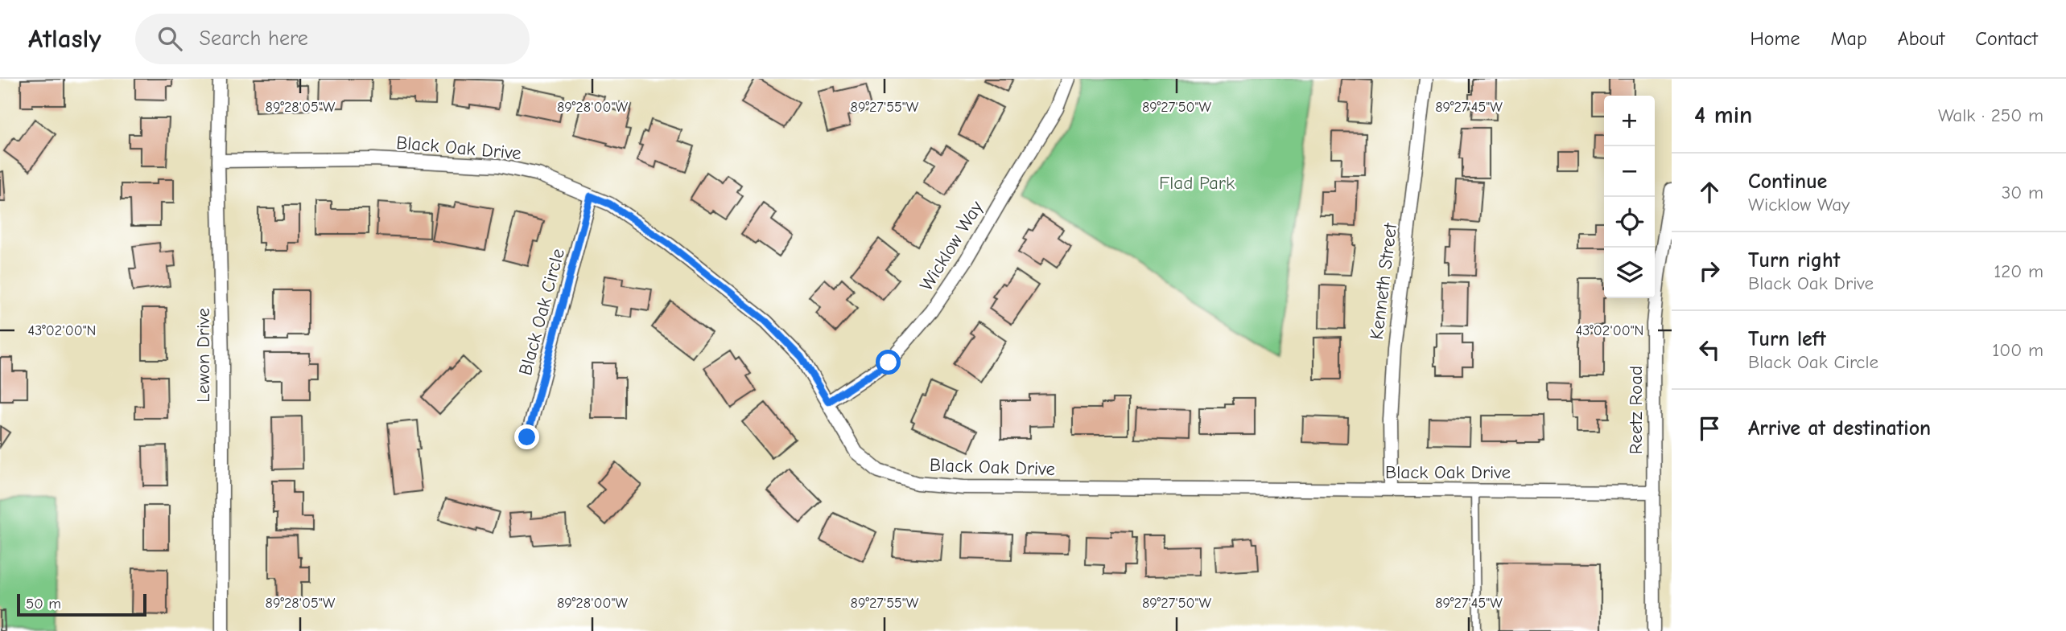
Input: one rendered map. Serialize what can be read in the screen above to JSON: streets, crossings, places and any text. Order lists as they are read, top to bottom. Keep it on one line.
{"streets":{"street":["Black Oak Drive","Wicklow Way","Kenneth Street","Black Oak Circle","Lewon Drive","Reetz Road"]},"crossings":[["Black Oak Drive","Wicklow Way"],["Black Oak Drive","Kenneth Street"],["Black Oak Drive","Black Oak Circle"],["Black Oak Drive","Lewon Drive"],["Black Oak Drive","Reetz Road"]],"parks":["Flad Park"],"scale_bar":"50 m","page":{"header":"Atlasly","search":"Search here","nav":["Home","Map","About","Contact"],"heading":["4 min","Walk · 250 m"],"map_buttons":["+","−"],"list":[["Continue","Wicklow Way","30 m"],["Turn right","Black Oak Drive","120 m"],["Turn left","Black Oak Circle","100 m"],"Arrive at destination"],"scale":"50 m"},"coordinates":["89°28'05\"W","89°28'00\"W","89°27'55\"W","89°27'50\"W","89°27'45\"W","43°02'00\"N"]}
